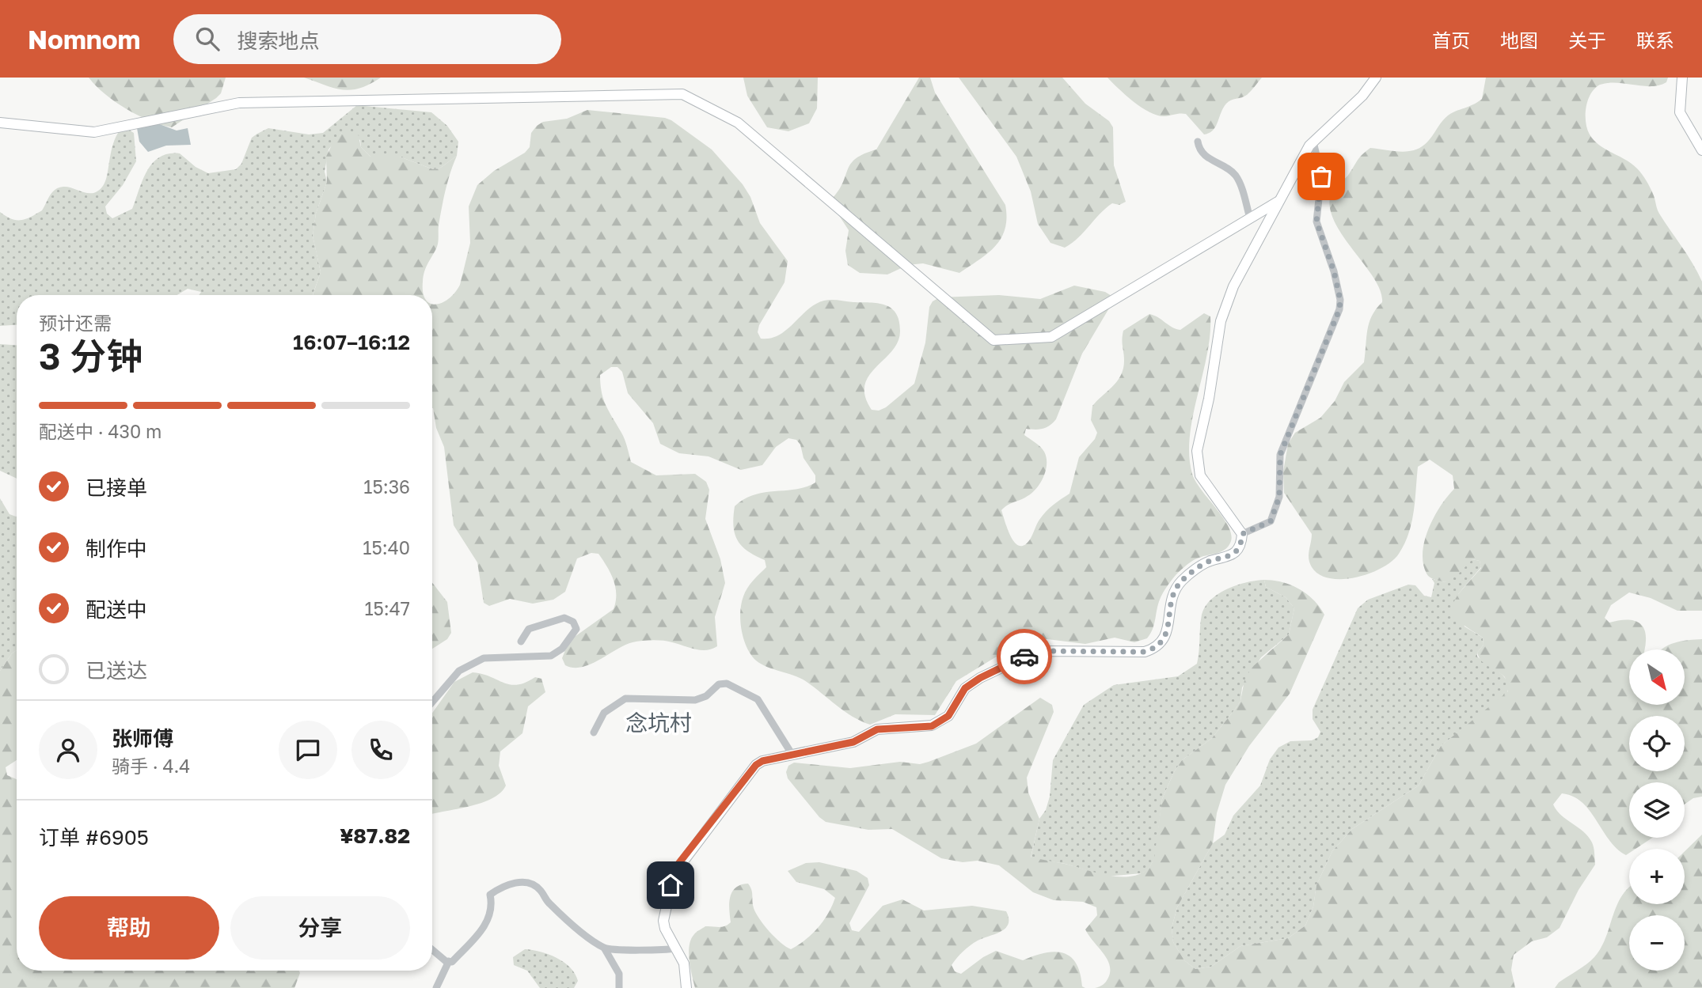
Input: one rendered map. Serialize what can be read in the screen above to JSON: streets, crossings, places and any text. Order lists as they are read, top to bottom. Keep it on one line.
{"districts":["念坑村"],"north":"bottom right","page":{"header":"Nomnom","search":"搜索地点","nav":["首页","地图","关于","联系"],"heading":["3 分钟","预计还需","16:07–16:12"],"panel":["张师傅","骑手 · 4.4","订单 #6905","¥87.82"],"bar":"配送中 · 430 m","list":[["已接单","15:36"],["制作中","15:40"],["配送中","15:47"],"已送达"],"map_buttons":["+","−"],"buttons":["帮助","分享"]}}
